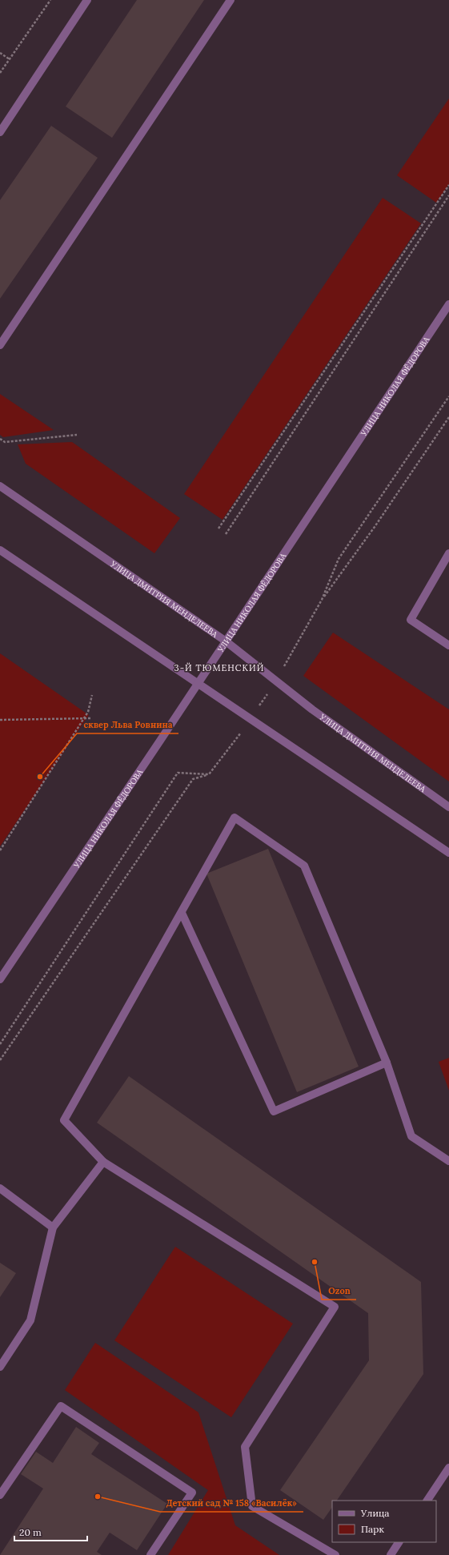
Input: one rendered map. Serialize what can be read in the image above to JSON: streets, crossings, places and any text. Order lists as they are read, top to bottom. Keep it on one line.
{"streets":{"street":["УЛИЦА НИКОЛАЯ ФЁДОРОВА","УЛИЦА ДМИТРИЯ МЕНДЕЛЕЕВА"]},"crossings":[["УЛИЦА НИКОЛАЯ ФЁДОРОВА","УЛИЦА ДМИТРИЯ МЕНДЕЛЕЕВА"]],"districts":["3-Й ТЮМЕНСКИЙ"],"places":["сквер Льва Ровнина","Ozon","Детский сад № 158 «Василёк»"],"legend":["Улица","Парк"],"scale_bar":"20 m"}
